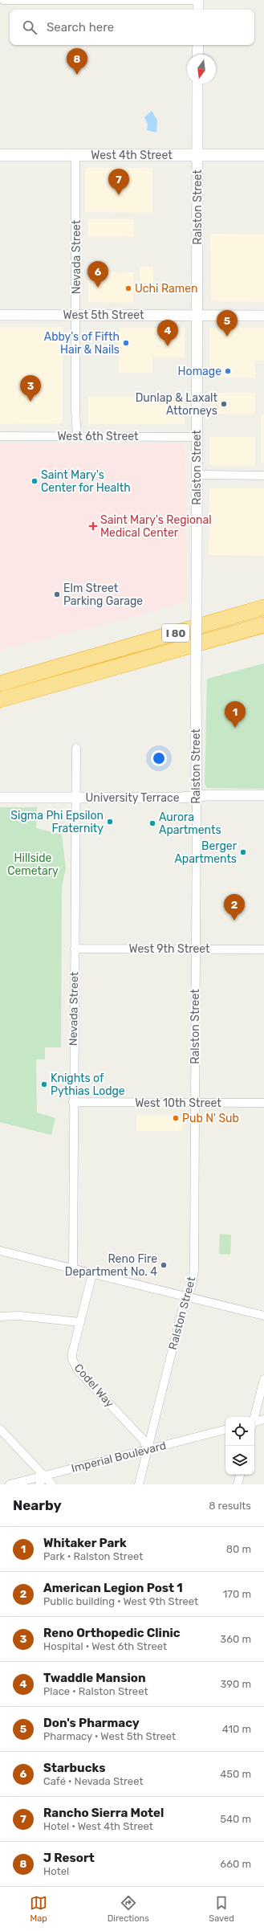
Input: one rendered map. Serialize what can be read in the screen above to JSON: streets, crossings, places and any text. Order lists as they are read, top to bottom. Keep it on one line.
{"streets":{"highway":["I 80"],"main road":["West 4th Street"],"street":["Ralston Street","Nevada Street","West 5th Street","West 6th Street","University Terrace","West 9th Street","West 10th Street","Codel Way","Imperial Boulevard"]},"crossings":[["West 4th Street","Ralston Street"],["West 4th Street","Nevada Street"],["Ralston Street","West 5th Street"],["Ralston Street","West 6th Street"],["Ralston Street","University Terrace"],["Ralston Street","West 9th Street"],["Ralston Street","West 10th Street"],["Ralston Street","Codel Way"],["Ralston Street","Imperial Boulevard"],["Nevada Street","West 5th Street"],["Nevada Street","West 6th Street"],["Nevada Street","University Terrace"],["Nevada Street","West 9th Street"],["Nevada Street","West 10th Street"],["Codel Way","Imperial Boulevard"]],"parks":["Hillside Cemetary"],"places":{"other":["Uchi Ramen","Abby's of Fifth Hair & Nails","Homage","Dunlap & Laxalt Attorneys","Saint Mary's Center for Health","Elm Street Parking Garage","Sigma Phi Epsilon Fraternity","Aurora Apartments","Berger Apartments","Knights of Pythias Lodge","Pub N' Sub","Reno Fire Department No. 4"],"health":["Saint Mary's Regional Medical Center"]},"north":"bottom","page":{"search":"Search here","pins":["8","7","6","5","4","3","1","2"],"heading":["Nearby","8 results"],"list":[{"mark":"1","name":"Whitaker Park","note":"Park · Ralston Street","value":"80 m"},{"mark":"2","name":"American Legion Post 1","note":"Public building · West 9th Street","value":"170 m"},{"mark":"3","name":"Reno Orthopedic Clinic","note":"Hospital · West 6th Street","value":"360 m"},{"mark":"4","name":"Twaddle Mansion","note":"Place · Ralston Street","value":"390 m"},{"mark":"5","name":"Don's Pharmacy","note":"Pharmacy · West 5th Street","value":"410 m"},{"mark":"6","name":"Starbucks","note":"Café · Nevada Street","value":"450 m"},{"mark":"7","name":"Rancho Sierra Motel","note":"Hotel · West 4th Street","value":"540 m"},{"mark":"8","name":"J Resort","note":"Hotel","value":"660 m"}],"nav":["Map","Directions","Saved"]}}
